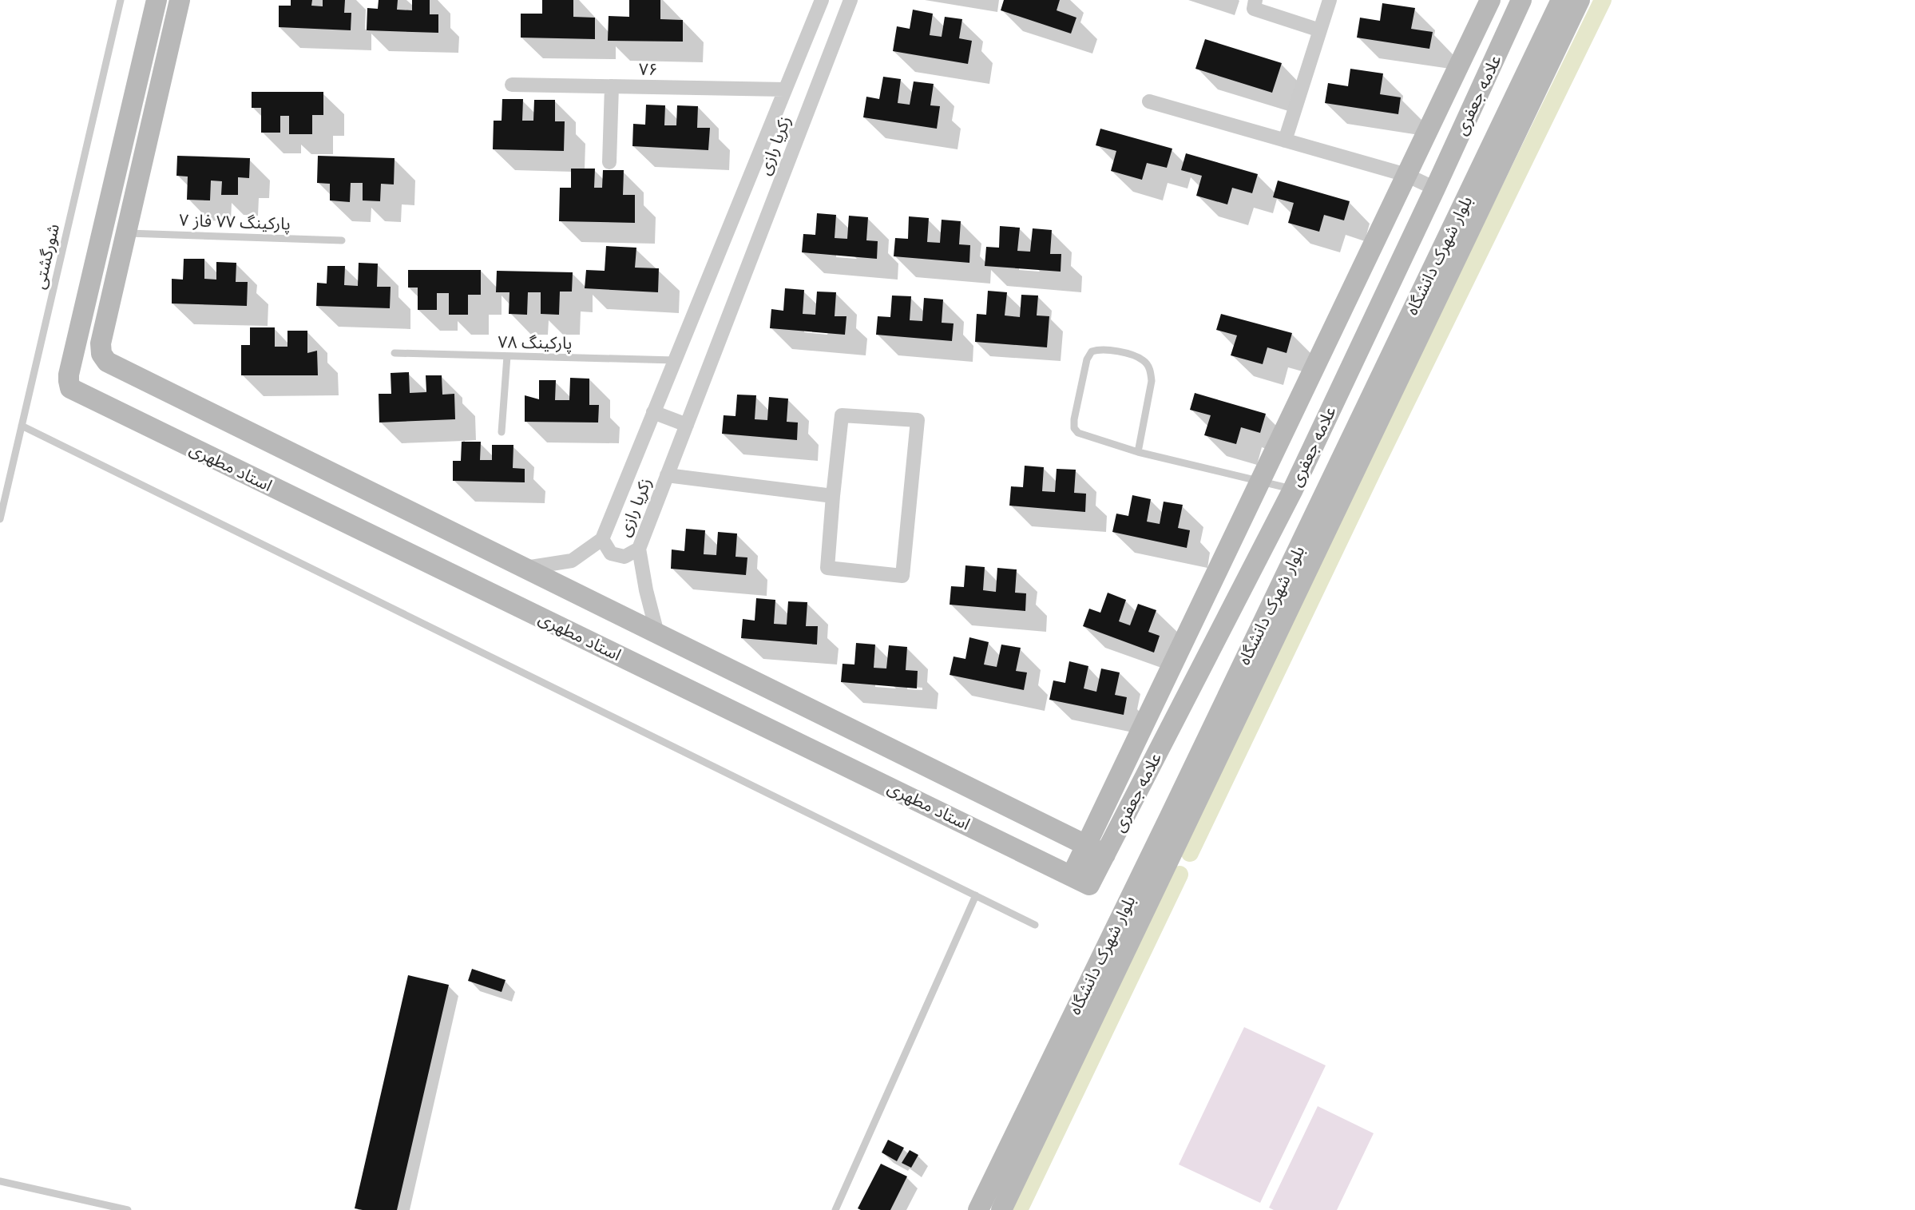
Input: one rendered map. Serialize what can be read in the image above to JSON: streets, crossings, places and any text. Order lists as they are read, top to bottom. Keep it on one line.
{"streets":{"street":["۷۶","علامه جعفری","زکریا رازی","بلوار شهرک دانشگاه","استاد مطهری"],"lane":["پارکینگ ۷۷ فاز ۷","شورگشتی","پارکینگ ۷۸"]},"crossings":[["۷۶","زکریا رازی"],["علامه جعفری","استاد مطهری"],["زکریا رازی","پارکینگ ۷۸"],["پارکینگ ۷۷ فاز ۷","استاد مطهری"]]}
